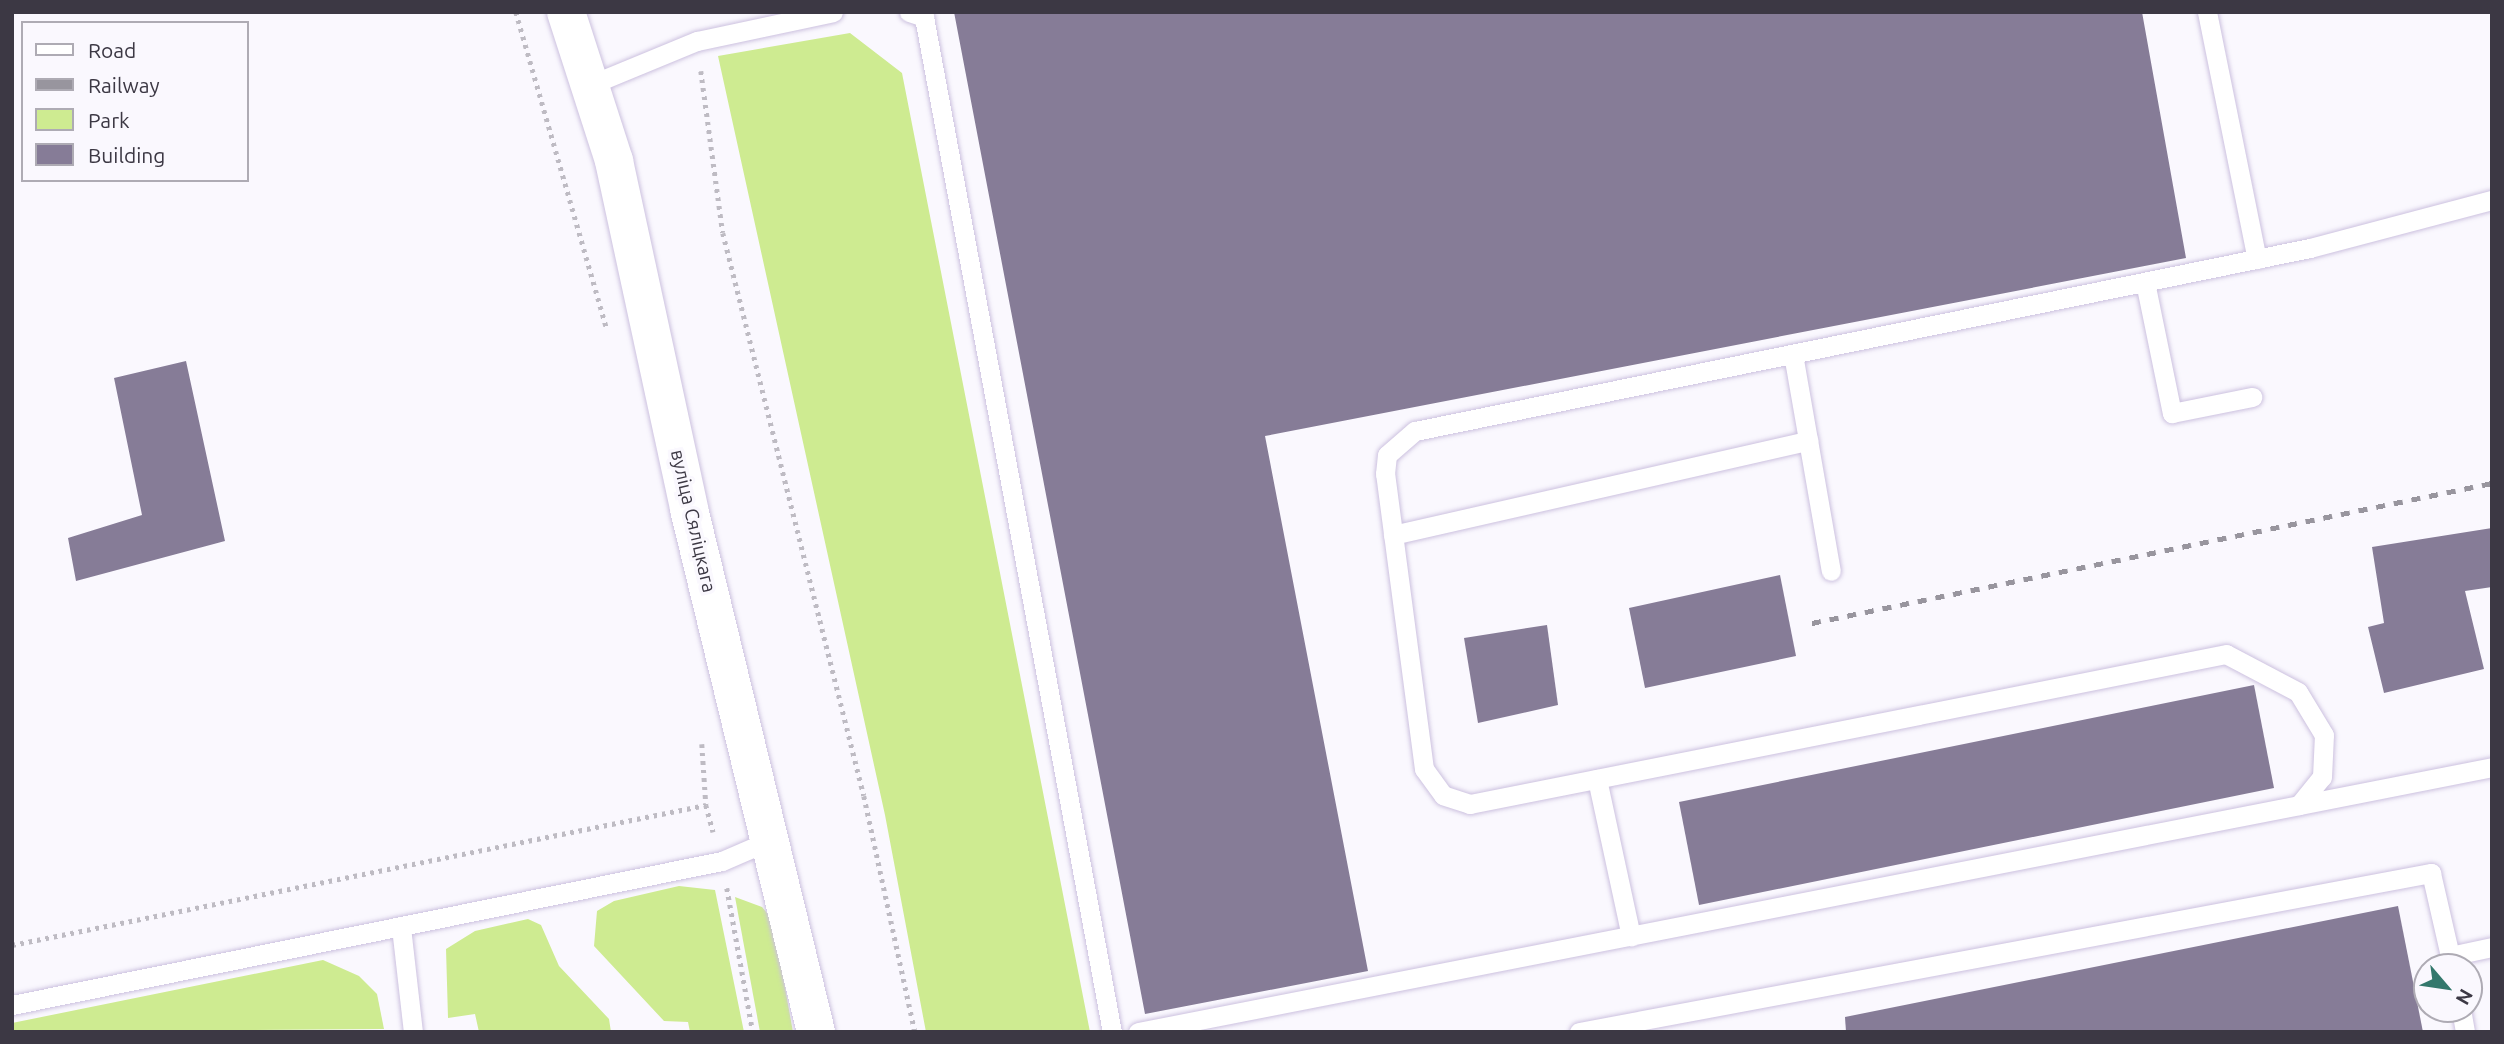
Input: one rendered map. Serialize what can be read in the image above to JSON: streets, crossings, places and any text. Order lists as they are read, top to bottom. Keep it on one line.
{"streets":{"main road":["вуліца Сяліцкага"]},"legend":["Road","Railway","Park","Building"],"north":"bottom right"}
